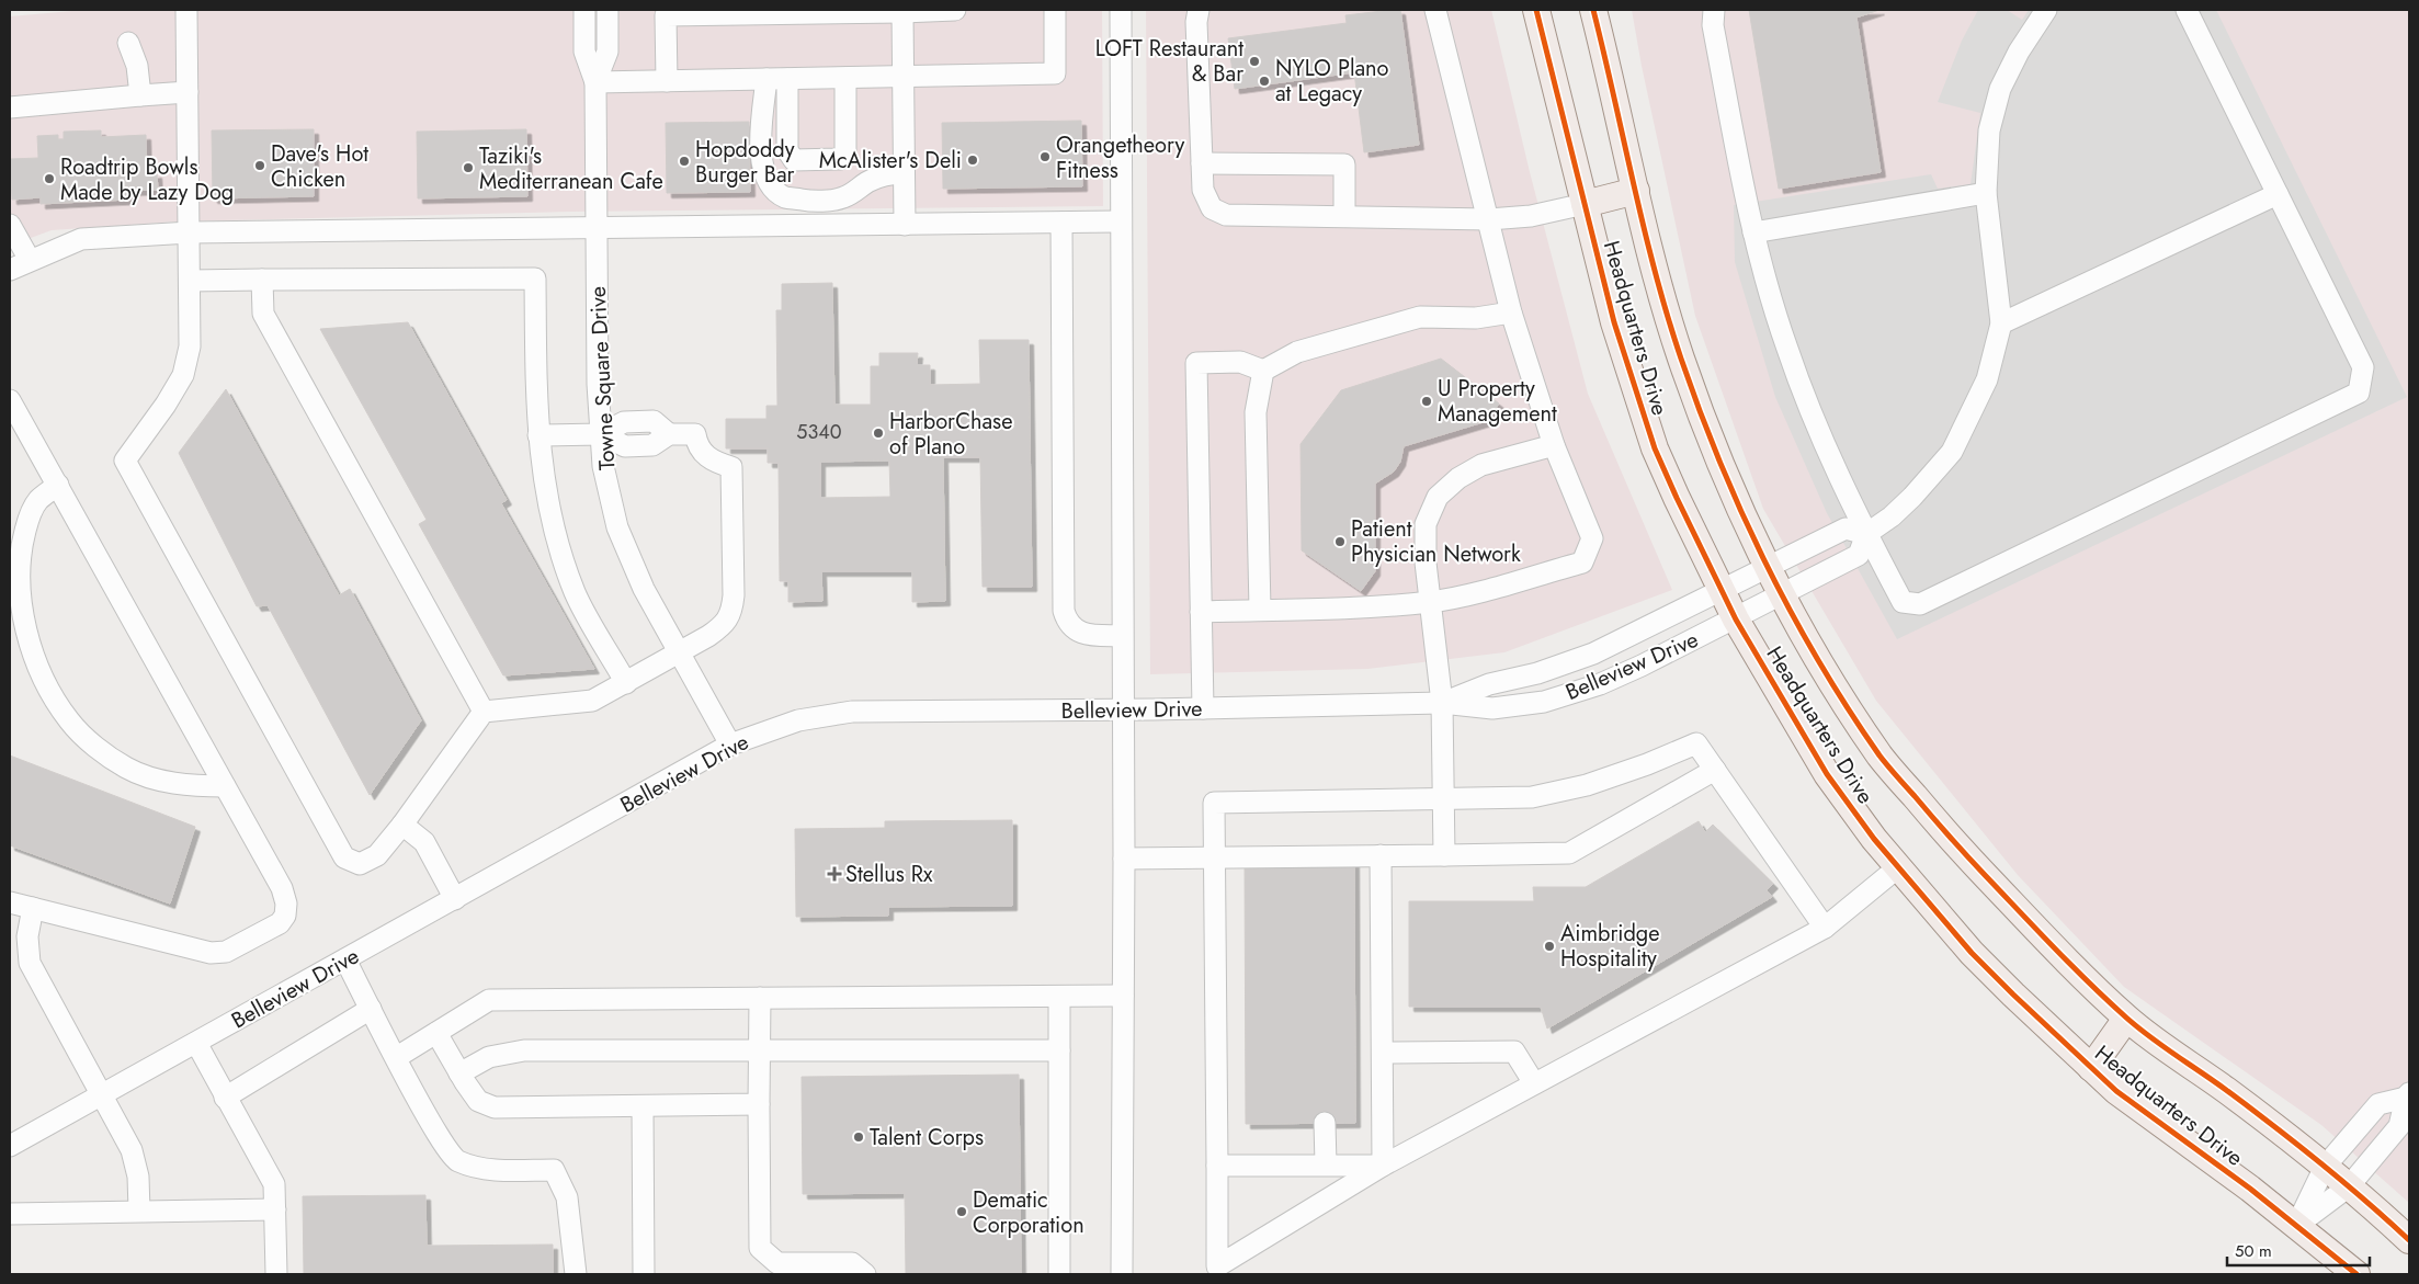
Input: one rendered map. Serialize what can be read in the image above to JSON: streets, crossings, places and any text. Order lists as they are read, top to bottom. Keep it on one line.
{"streets":{"main road":["Headquarters Drive"],"street":["Towne Square Drive","Belleview Drive"]},"crossings":[["Headquarters Drive","Belleview Drive"],["Towne Square Drive","Belleview Drive"]],"places":{"other":["LOFT Restaurant & Bar","NYLO Plano at Legacy","Orangetheory Fitness","McAlister's Deli","Hopdoddy Burger Bar","Dave's Hot Chicken","Taziki's Mediterranean Cafe","Roadtrip Bowls Made by Lazy Dog","U Property Management","HarborChase of Plano","Patient Physician Network","Aimbridge Hospitality","Talent Corps","Dematic Corporation"],"health":["Stellus Rx"]},"house_numbers":["5340"],"scale_bar":"50 m"}
